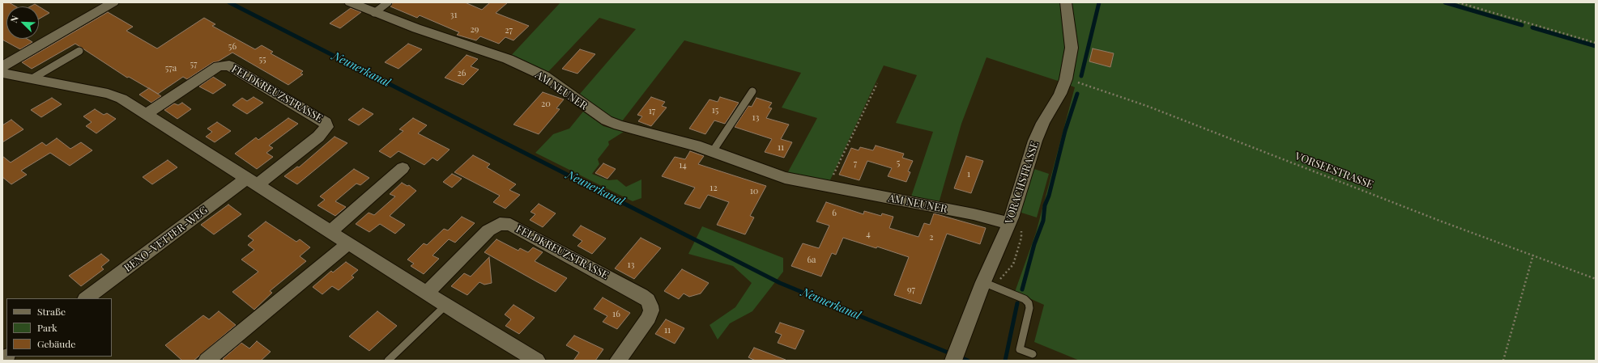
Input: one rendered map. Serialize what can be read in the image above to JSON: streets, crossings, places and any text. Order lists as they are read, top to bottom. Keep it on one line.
{"streets":{"street":["AM NEUNER","FELDKREUZSTRASSE","VORACHSTRASSE","BENO-VETTER-WEG"],"path":["VORSEESTRASSE"]},"crossings":[["AM NEUNER","VORACHSTRASSE"],["FELDKREUZSTRASSE","BENO-VETTER-WEG"],["VORSEESTRASSE","VORACHSTRASSE"]],"water":["Neunerkanal"],"house_numbers":["31","29","27","56","55","57","57a","26","20","15","17","13","11","5","7","14","1","12","10","6","4","2","6a","13","97","16","11"],"legend":["Straße","Park","Gebäude"],"north":"top left"}
